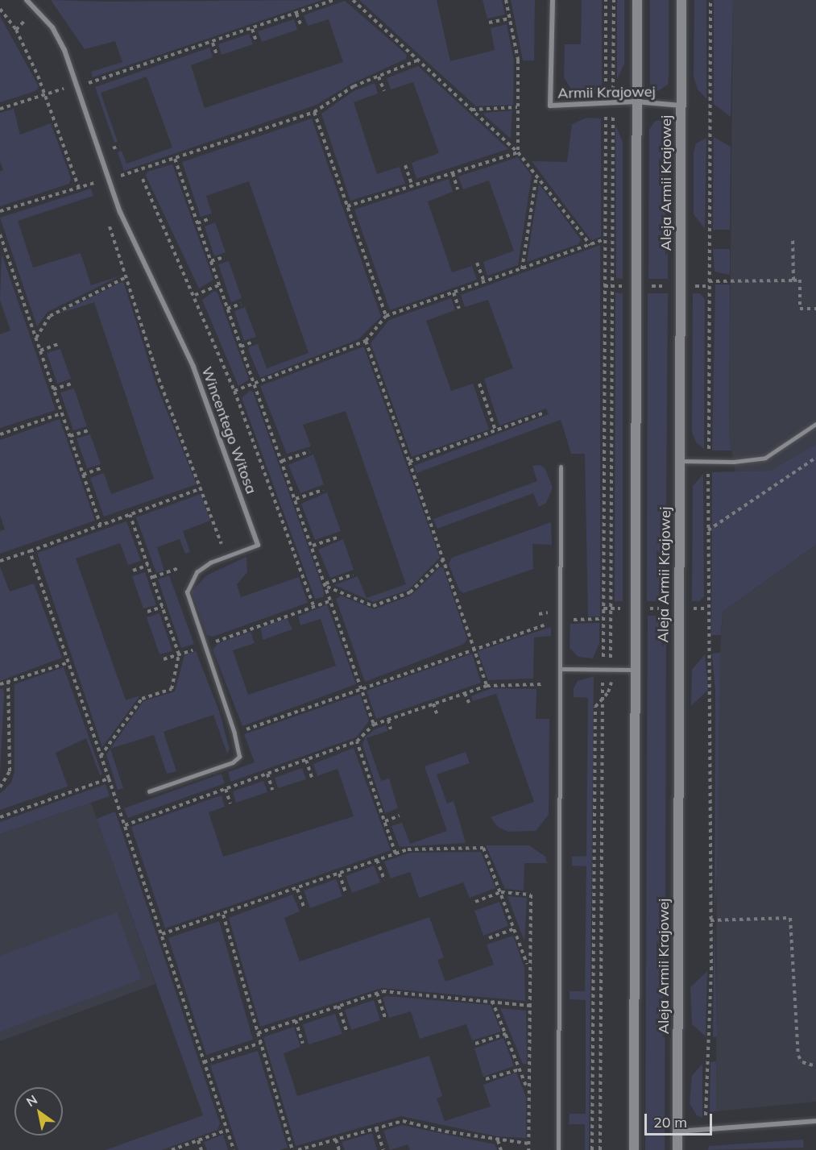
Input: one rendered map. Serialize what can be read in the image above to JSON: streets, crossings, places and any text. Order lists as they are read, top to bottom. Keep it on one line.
{"streets":{"street":["Armii Krajowej","Aleja Armii Krajowej","Wincentego Witosa"]},"crossings":[["Armii Krajowej","Aleja Armii Krajowej"]],"scale_bar":"20 m","north":"top left"}
